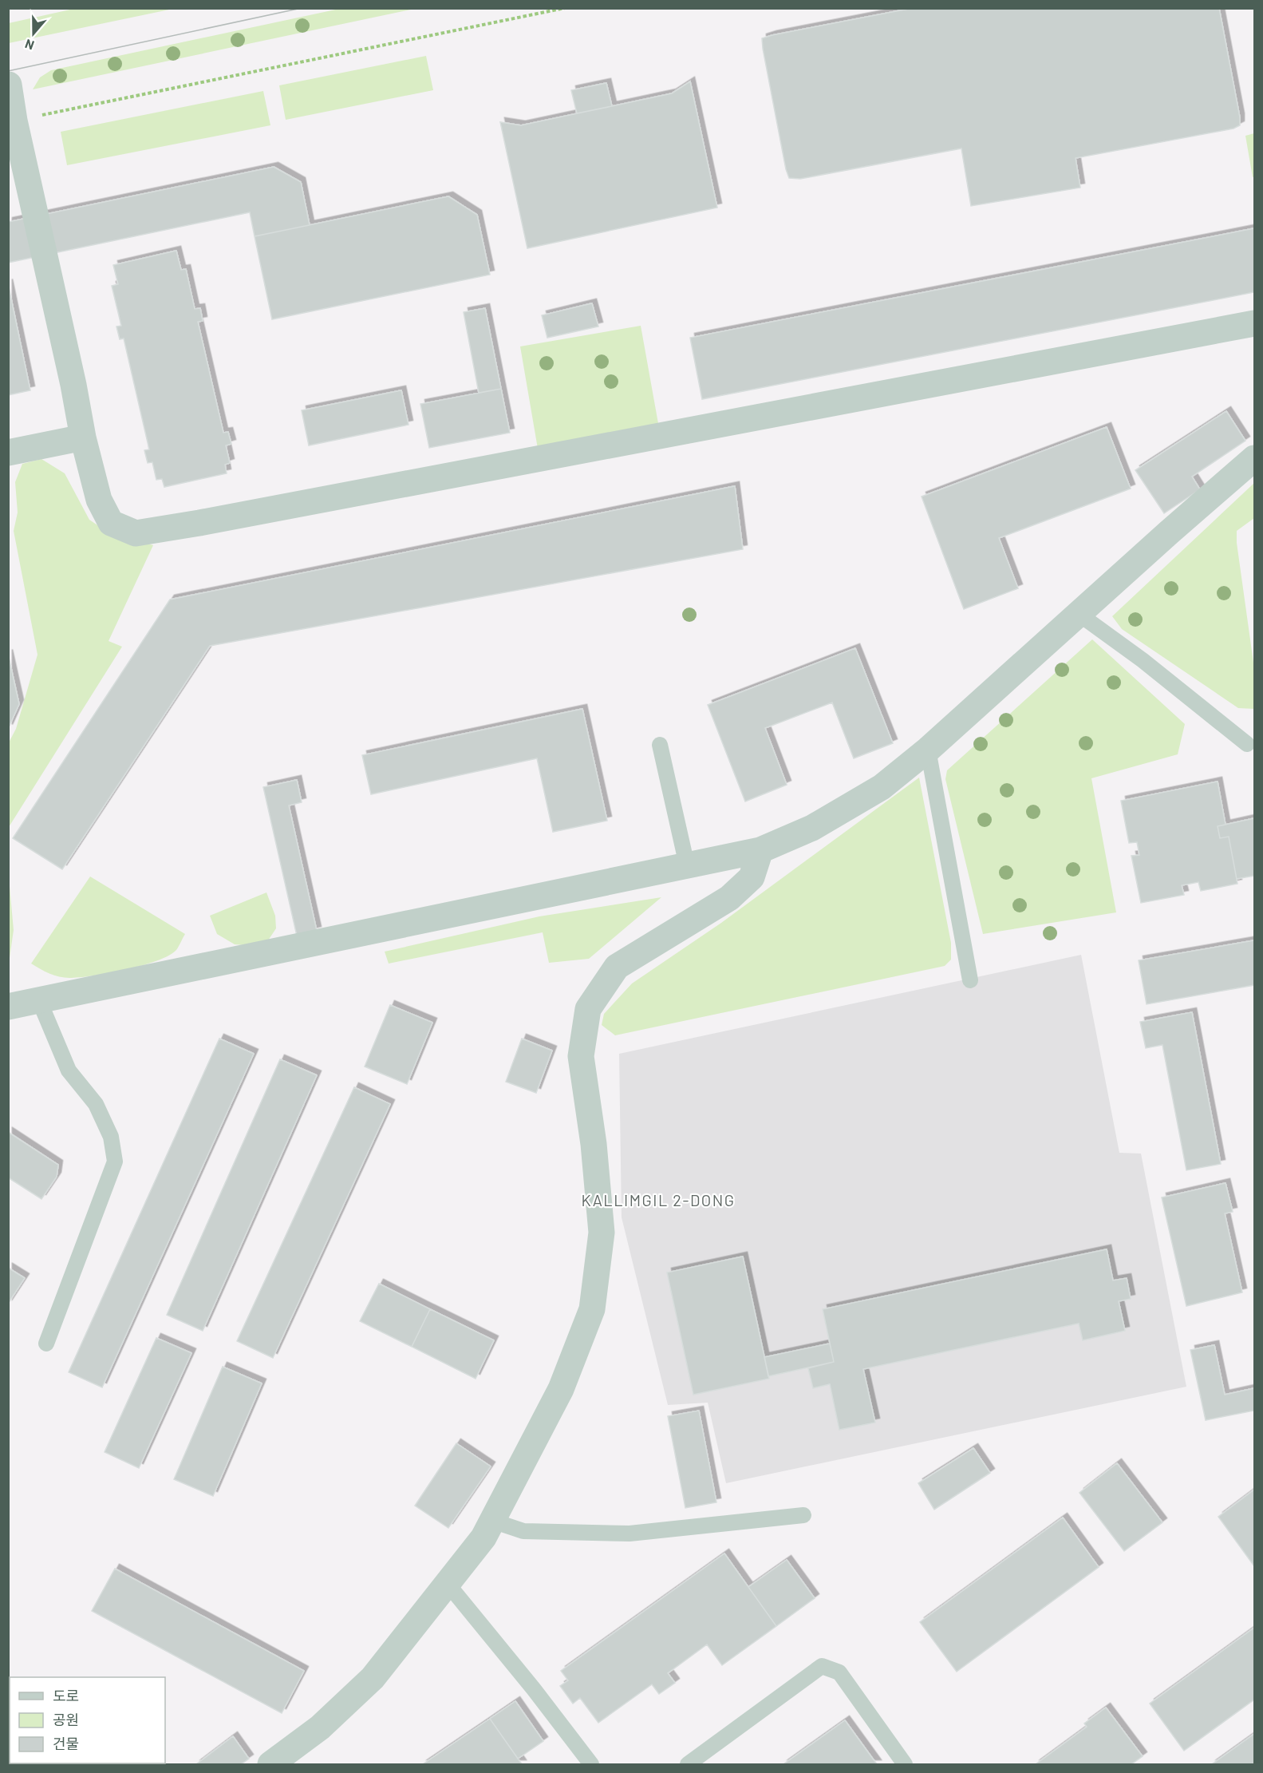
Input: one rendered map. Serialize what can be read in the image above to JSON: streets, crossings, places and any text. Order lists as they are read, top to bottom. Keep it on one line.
{"districts":["KALLIMGIL 2-DONG"],"legend":["도로","공원","건물"],"north":"bottom"}
